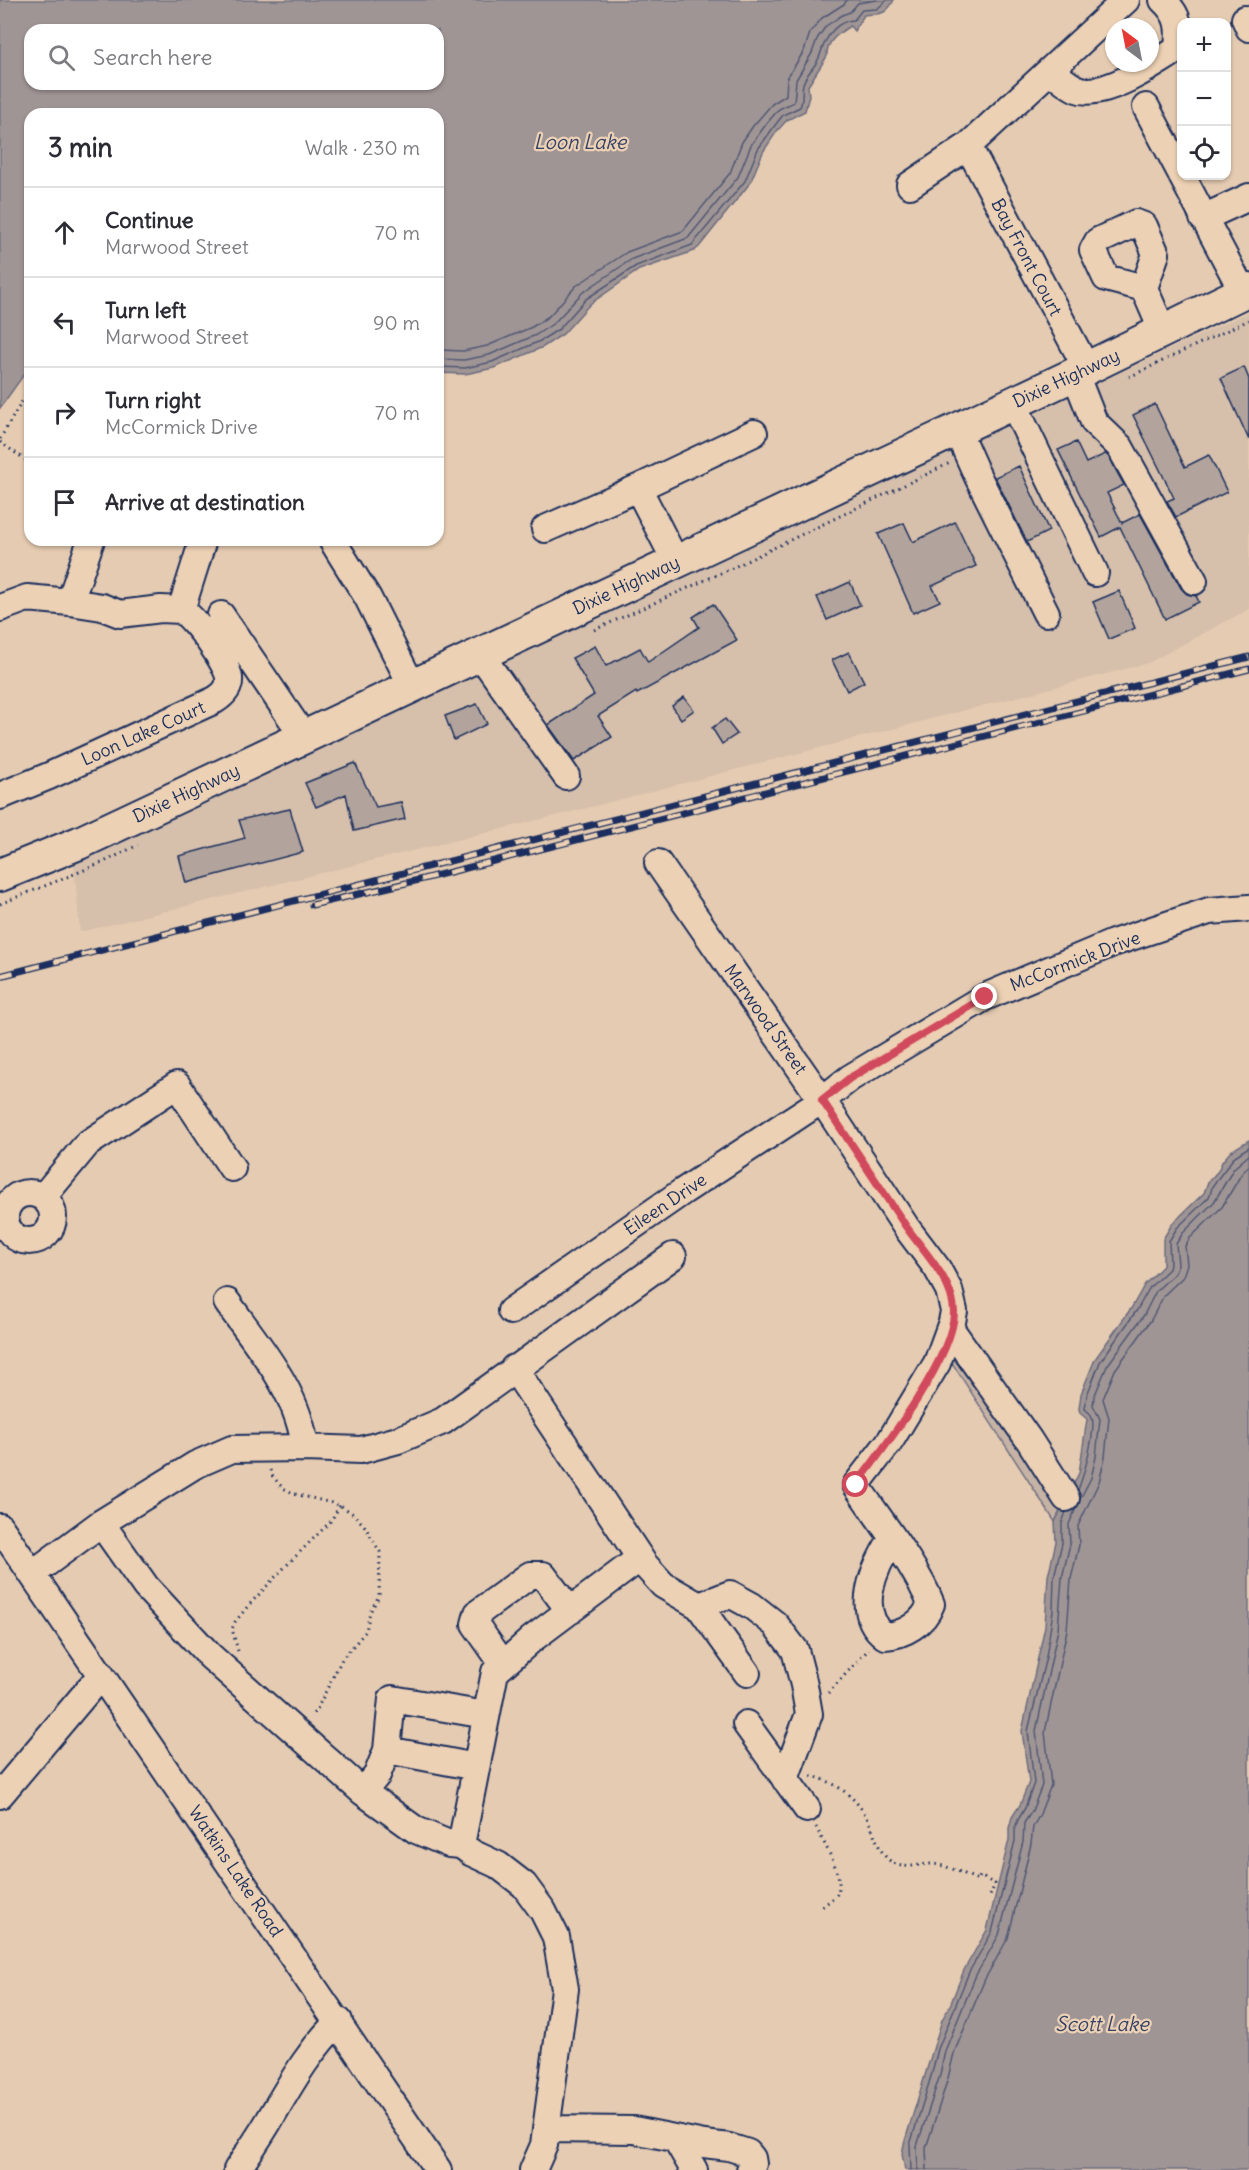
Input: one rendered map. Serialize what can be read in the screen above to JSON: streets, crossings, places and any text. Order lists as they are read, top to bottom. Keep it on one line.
{"streets":{"main road":["Dixie Highway"],"street":["Bay Front Court","Loon Lake Court","McCormick Drive","Marwood Street","Eileen Drive","Watkins Lake Road"]},"crossings":[["Bay Front Court","Dixie Highway"],["McCormick Drive","Marwood Street"],["McCormick Drive","Eileen Drive"],["Marwood Street","Eileen Drive"]],"water":["Loon Lake","Scott Lake"],"north":"top left","page":{"map_buttons":["+","−"],"search":"Search here","heading":["3 min","Walk · 230 m"],"list":[["Continue","Marwood Street","70 m"],["Turn left","Marwood Street","90 m"],["Turn right","McCormick Drive","70 m"],"Arrive at destination"]}}
